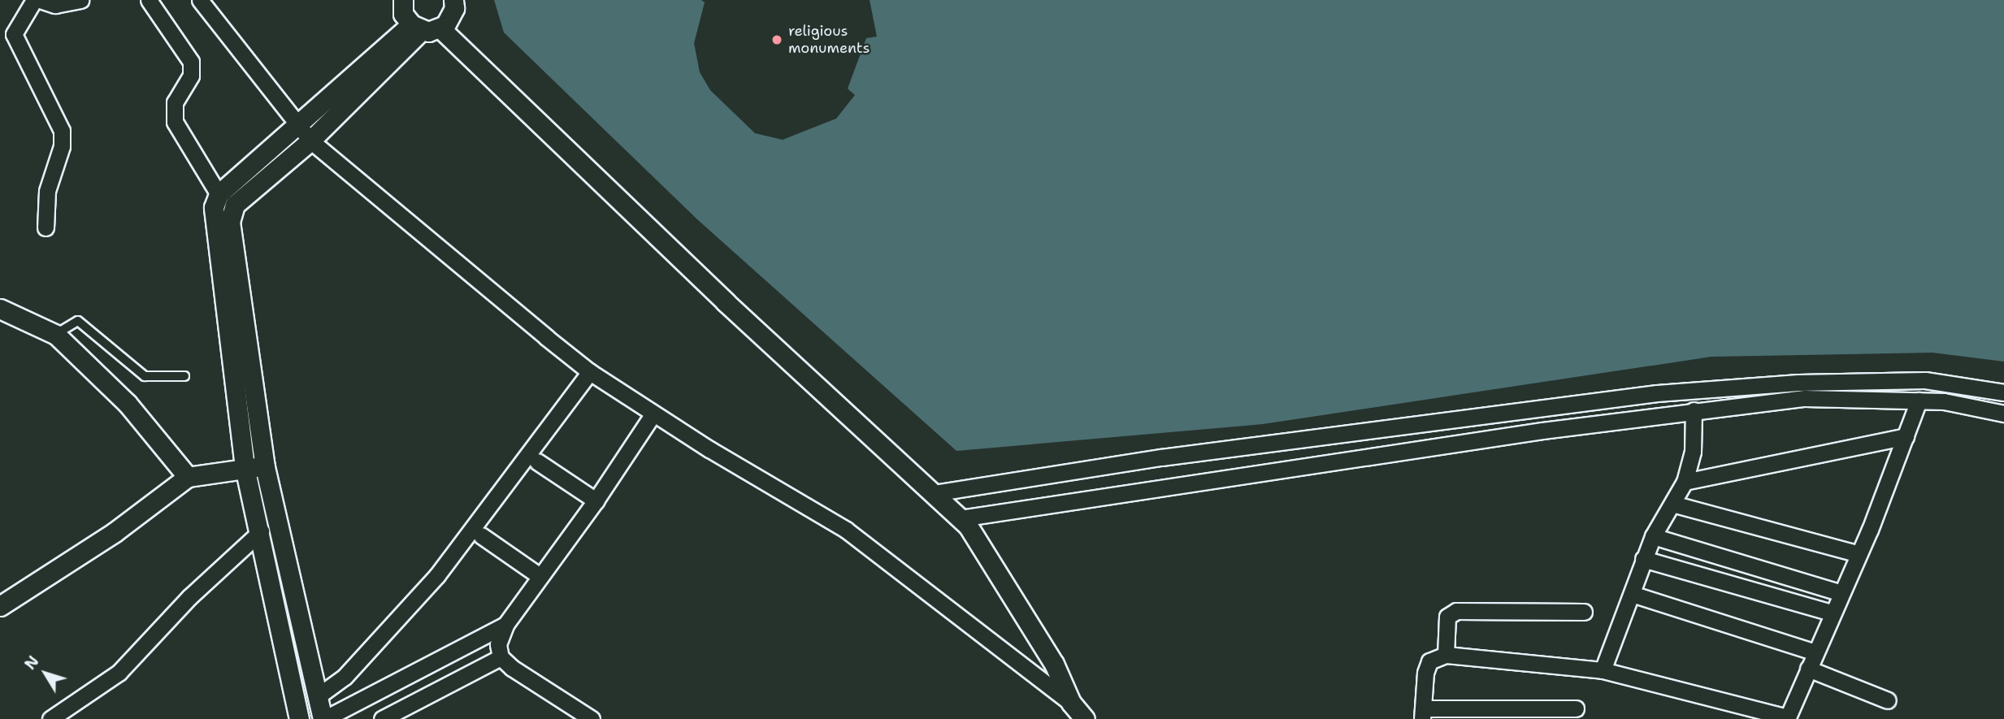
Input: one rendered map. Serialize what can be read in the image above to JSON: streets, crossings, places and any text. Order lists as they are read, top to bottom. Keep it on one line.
{"places":["religious monuments"],"north":"top left"}
